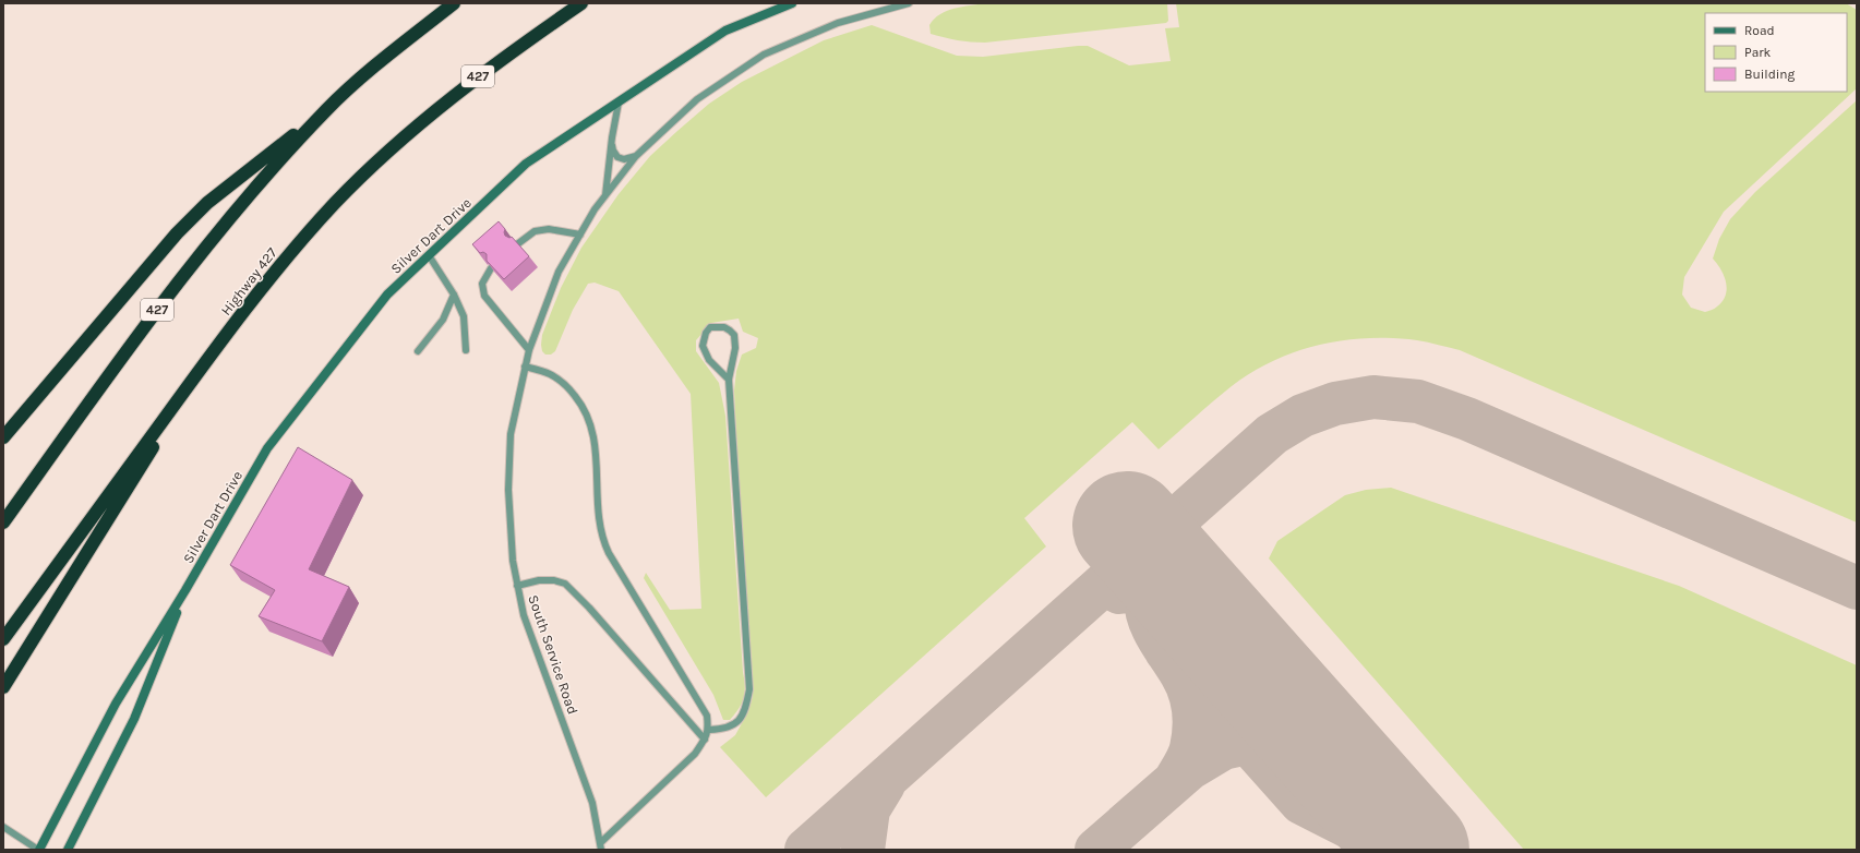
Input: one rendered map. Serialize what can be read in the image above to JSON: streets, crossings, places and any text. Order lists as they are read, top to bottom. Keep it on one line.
{"streets":{"highway":["427","Highway 427"],"street":["Silver Dart Drive"],"lane":["South Service Road"]},"crossings":[["Silver Dart Drive","South Service Road"]],"legend":["Road","Park","Building"]}
